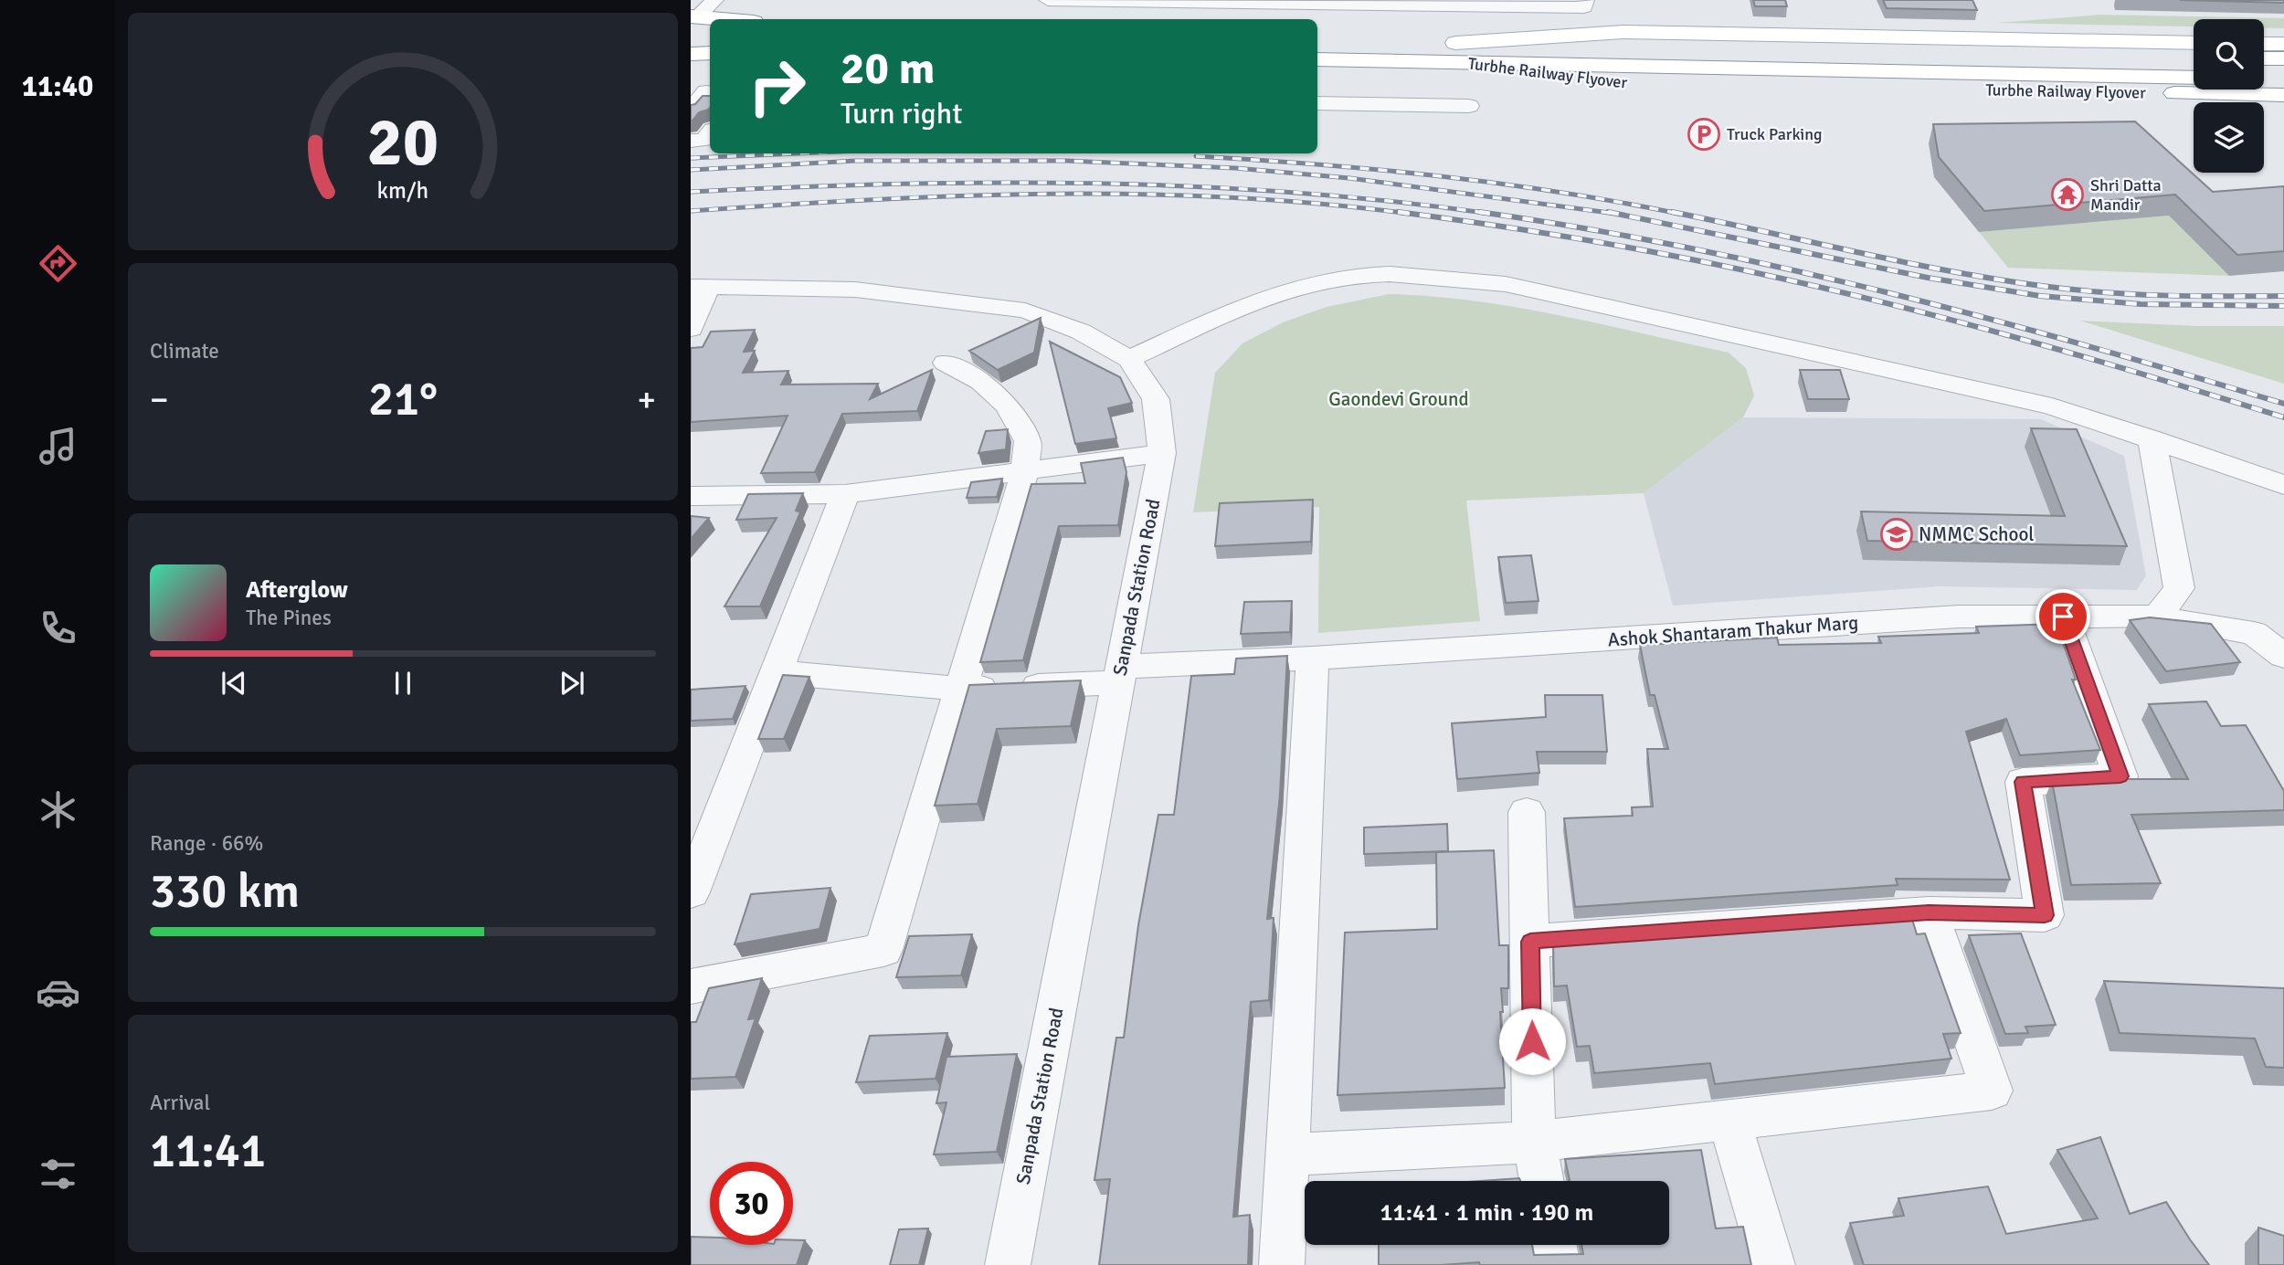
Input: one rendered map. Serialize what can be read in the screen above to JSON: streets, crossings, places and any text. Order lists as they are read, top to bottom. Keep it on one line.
{"streets":{"main road":["Turbhe Railway Flyover"],"street":["Sanpada Station Road","Ashok Shantaram Thakur Marg"]},"crossings":[["Sanpada Station Road","Ashok Shantaram Thakur Marg"]],"parks":["Gaondevi Ground"],"places":{"parking":["Truck Parking"],"temple":["Shri Datta Mandir"],"school or university":["NMMC School"]},"page":{"tabs":"11:40","turn":["20 m","Turn right"],"tile":["Climate",["Range · 66%","330 km"],["Arrival","11:41"]],"heat":["−","21°","+"],"song":["Afterglow","The Pines"],"limit":"30","trip":"11:41 · 1 min · 190 m","gauge":["20","km/h"]}}
